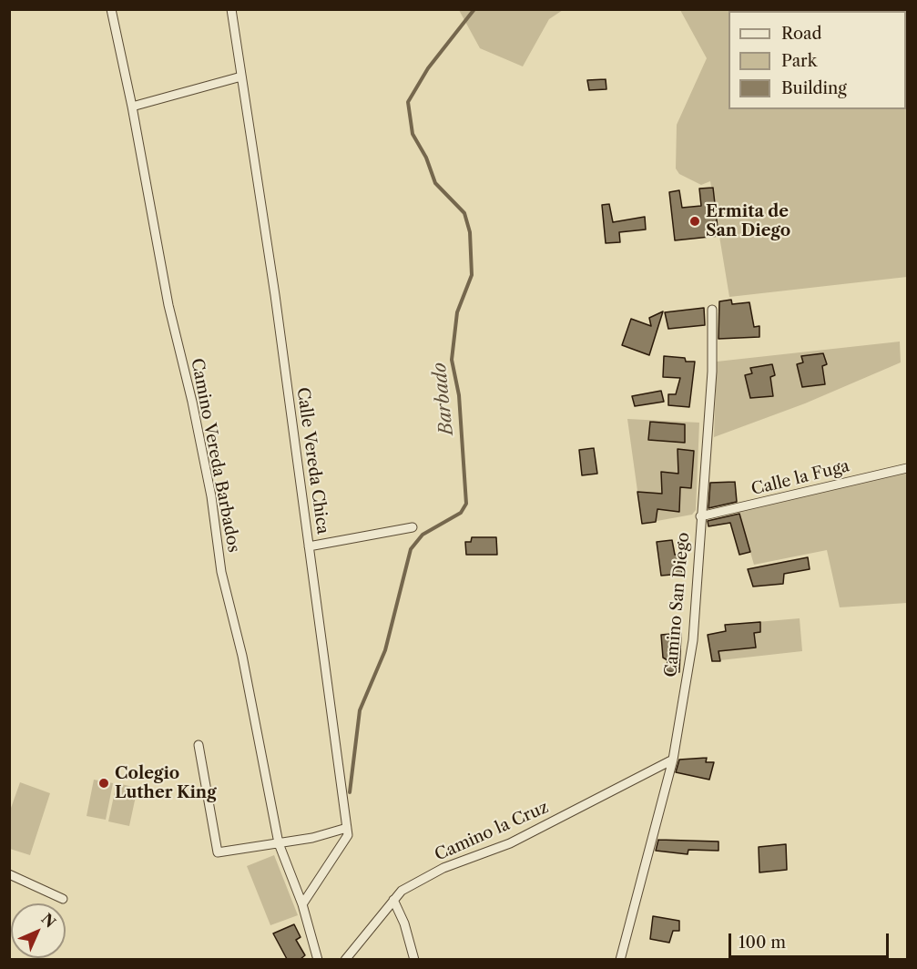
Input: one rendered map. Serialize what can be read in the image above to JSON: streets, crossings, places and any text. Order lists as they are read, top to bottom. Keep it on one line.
{"streets":{"street":["Camino Vereda Barbados","Calle Vereda Chica","Calle la Fuga","Camino San Diego","Camino la Cruz"]},"crossings":[["Calle la Fuga","Camino San Diego"],["Camino San Diego","Camino la Cruz"]],"water":["Barbado"],"places":["Ermita de San Diego","Colegio Luther King"],"legend":["Road","Park","Building"],"scale_bar":"100 m","north":"top right"}
